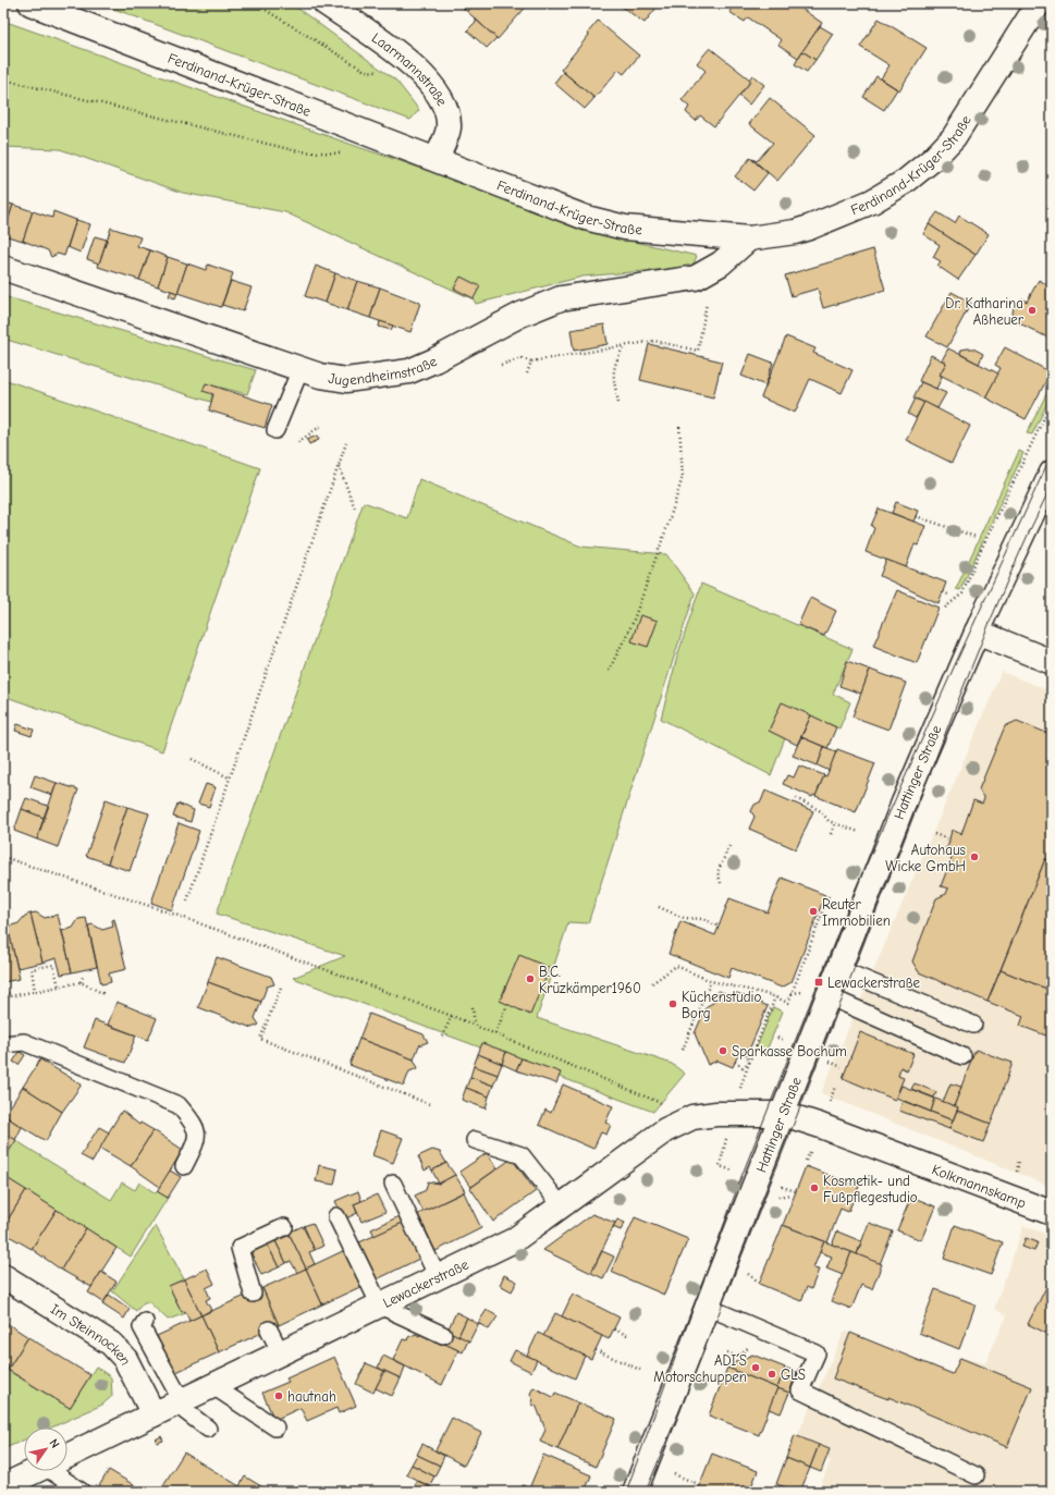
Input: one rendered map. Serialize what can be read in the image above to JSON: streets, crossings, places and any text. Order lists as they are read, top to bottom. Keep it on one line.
{"streets":{"street":["Laarmannstraße","Ferdinand-Krüger-Straße","Jugendheimstraße","Hattinger Straße","Kolkmannskamp","Lewackerstraße","Im Steinnocken"]},"crossings":[["Laarmannstraße","Ferdinand-Krüger-Straße"],["Ferdinand-Krüger-Straße","Jugendheimstraße"],["Hattinger Straße","Kolkmannskamp"],["Hattinger Straße","Lewackerstraße"],["Kolkmannskamp","Lewackerstraße"],["Lewackerstraße","Im Steinnocken"]],"places":{"other":["Dr. Katharina Aßheuer","Autohaus Wicke GmbH","Reuter Immobilien","B.C. Krüzkämper1960","Küchenstudio Borg","Sparkasse Bochum","Kosmetik- und Fußpflegestudio","ADI´S Motorschuppen","GLS","hautnah"],"transit":["Lewackerstraße"]},"north":"top right"}
